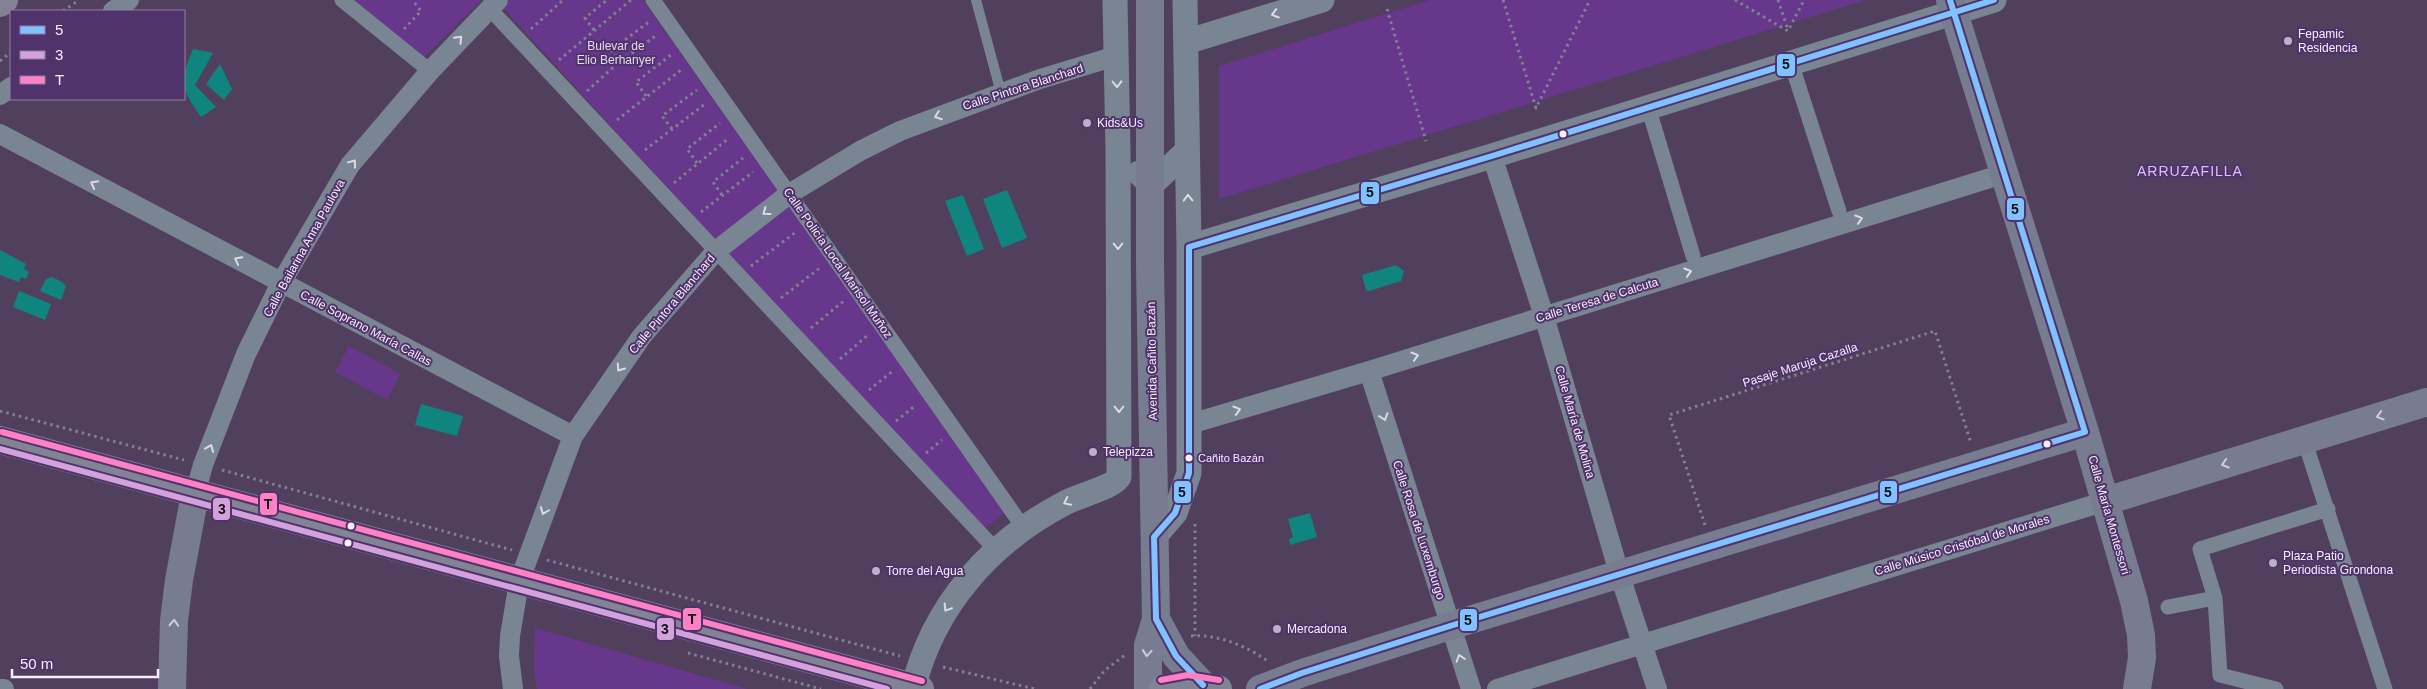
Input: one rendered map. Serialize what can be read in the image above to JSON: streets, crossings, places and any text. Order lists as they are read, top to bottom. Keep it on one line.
{"streets":{"main road":["Calle Bailarina Anna Paulova","Avenida Cañito Bazán","Calle María Montessori","Calle Músico Cristóbal de Morales"],"street":["Calle Pintora Blanchard","Calle Policía Local Marisol Muñoz","Calle Teresa de Calcuta","Calle Soprano María Callas","Calle María de Molina","Calle Rosa de Luxemburgo"],"path":["Pasaje Maruja Cazalla"]},"crossings":[["Calle Pintora Blanchard","Calle Policía Local Marisol Muñoz"],["Calle Pintora Blanchard","Calle Soprano María Callas"],["Calle Bailarina Anna Paulova","Calle Soprano María Callas"],["Calle Teresa de Calcuta","Calle María de Molina"],["Calle Teresa de Calcuta","Calle María Montessori"],["Calle Teresa de Calcuta","Calle Rosa de Luxemburgo"],["Calle María de Molina","Calle Músico Cristóbal de Morales"],["Calle María Montessori","Calle Músico Cristóbal de Morales"]],"one_way":["Calle Pintora Blanchard","Calle Bailarina Anna Paulova","Calle Soprano María Callas"],"districts":["ARRUZAFILLA"],"parks":["Bulevar de Elio Berhanyer"],"places":["Fepamic Residencia","Kids&Us","Telepizza","Cañito Bazán","Plaza Patio Periodista Grondona","Torre del Agua","Mercadona"],"lines":["transit line 5","transit line T","transit line 3"],"legend":["5","3","T"],"scale_bar":"50 m"}
